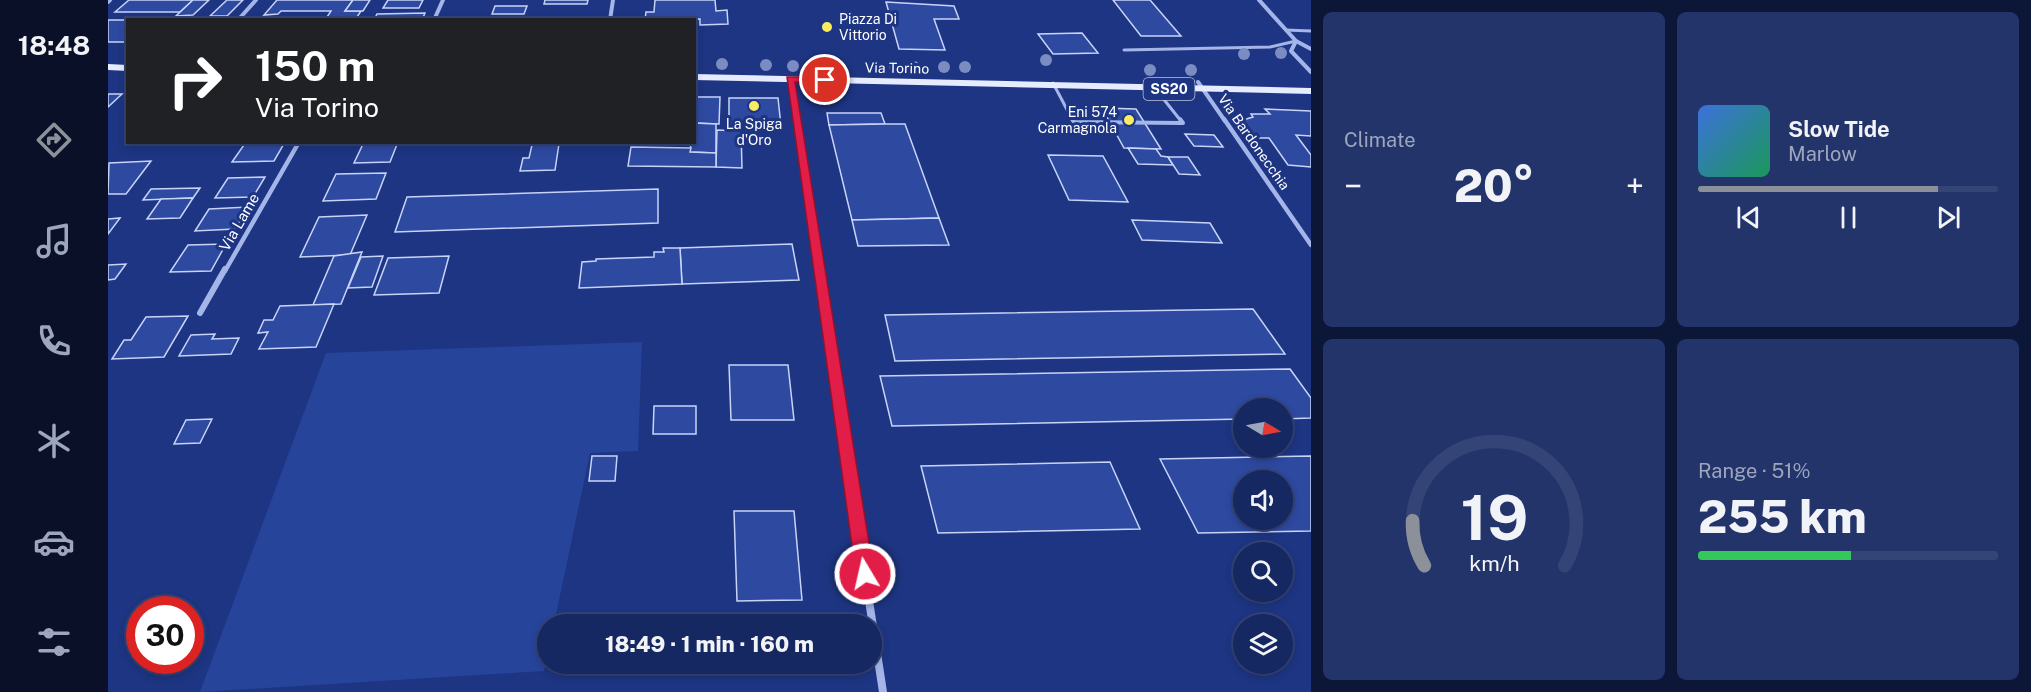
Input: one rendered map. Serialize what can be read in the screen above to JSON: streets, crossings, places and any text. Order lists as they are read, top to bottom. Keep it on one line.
{"streets":{"main road":["Via Torino","SS20"],"street":["Via Bardonecchia","Via Lame"]},"crossings":[["Via Torino","SS20"],["SS20","Via Bardonecchia"]],"places":["Piazza Di Vittorio","La Spiga d'Oro","Eni 574 Carmagnola"],"north":"right","page":{"tabs":"18:48","tile":["Climate",["Range · 51%","255 km"]],"turn":["150 m","Via Torino"],"song":["Slow Tide","Marlow"],"heat":["−","20°","+"],"limit":"30","trip":"18:49 · 1 min · 160 m","gauge":["19","km/h"]}}
